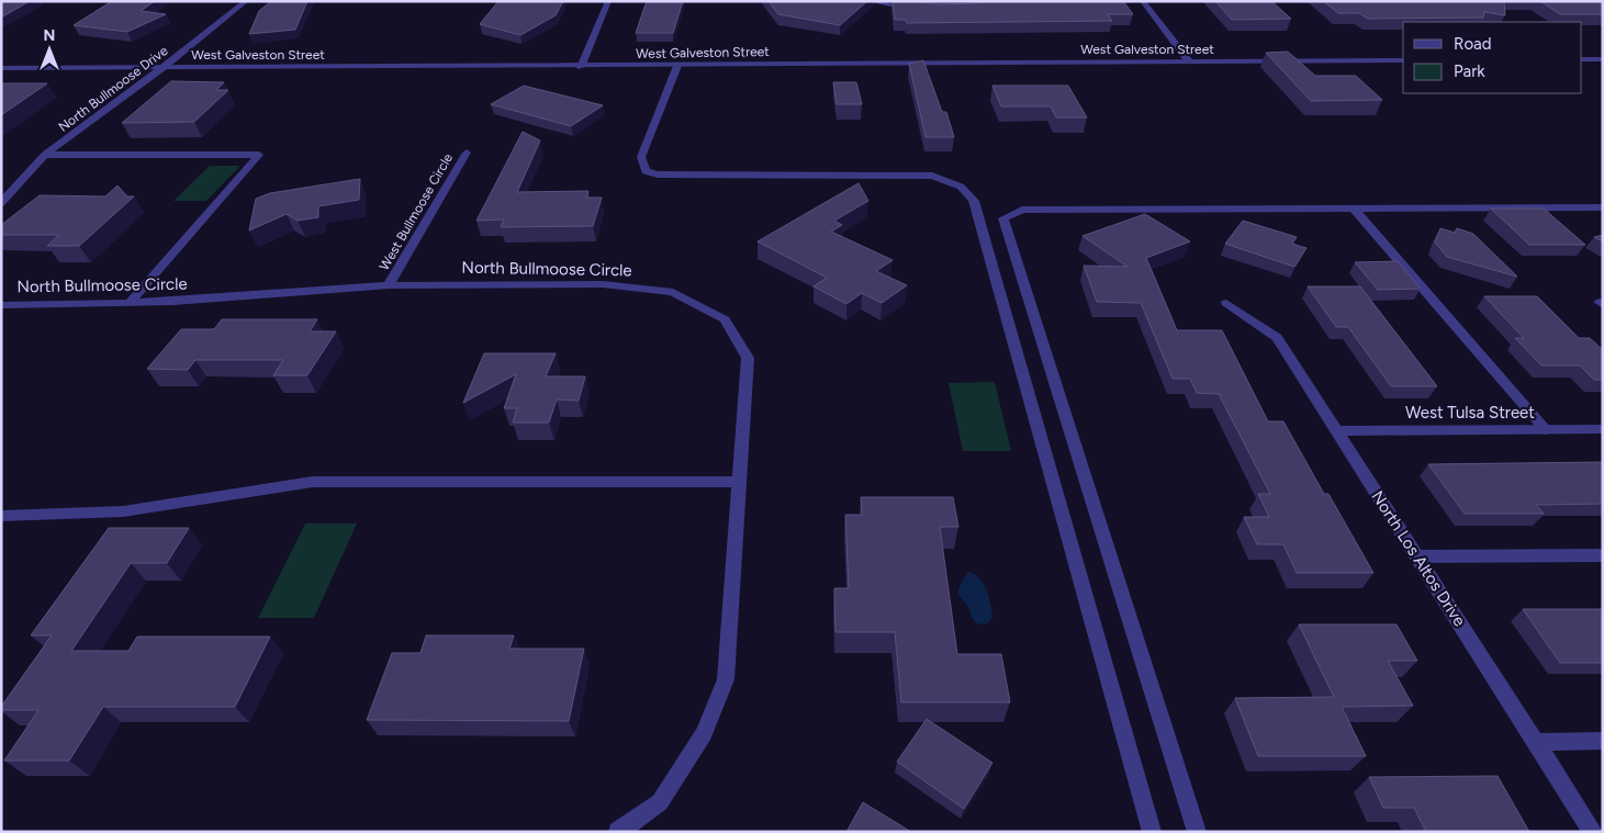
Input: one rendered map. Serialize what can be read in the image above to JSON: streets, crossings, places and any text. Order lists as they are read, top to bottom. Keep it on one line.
{"streets":{"street":["West Galveston Street","North Bullmoose Drive","West Bullmoose Circle","North Bullmoose Circle","West Tulsa Street","North Los Altos Drive"]},"crossings":[["West Galveston Street","North Bullmoose Drive"],["West Bullmoose Circle","North Bullmoose Circle"],["West Tulsa Street","North Los Altos Drive"]],"legend":["Road","Park"],"north":"top"}
